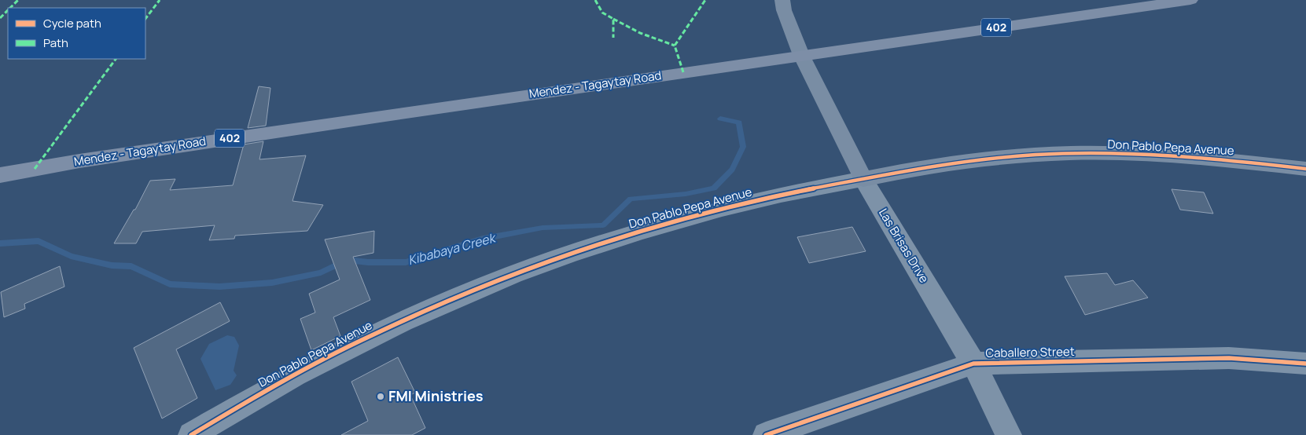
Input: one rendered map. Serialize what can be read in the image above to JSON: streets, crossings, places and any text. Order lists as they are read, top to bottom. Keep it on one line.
{"streets":{"main road":["402","Mendez - Tagaytay Road"],"street":["Don Pablo Pepa Avenue","Las Brisas Drive","Caballero Street"]},"crossings":[["Mendez - Tagaytay Road","Las Brisas Drive"],["Don Pablo Pepa Avenue","Las Brisas Drive"],["Las Brisas Drive","Caballero Street"]],"water":["Kibabaya Creek"],"places":["FMI Ministries"],"legend":["Cycle path","Path"]}
